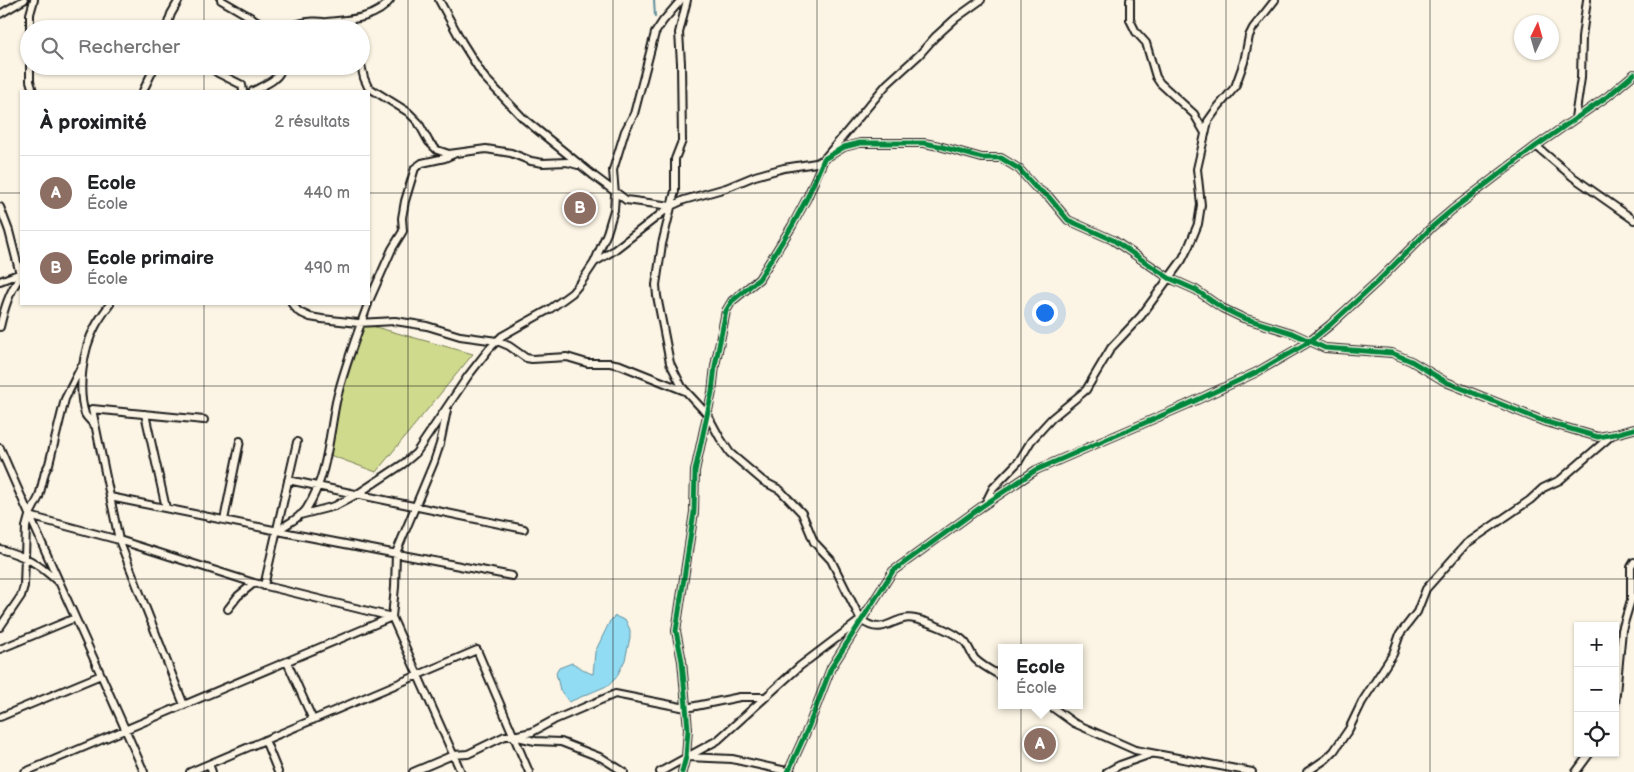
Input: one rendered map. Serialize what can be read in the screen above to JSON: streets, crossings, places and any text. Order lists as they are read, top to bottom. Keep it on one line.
{"north":"top","page":{"search":"Rechercher","heading":["À proximité","2 résultats"],"list":[{"mark":"A","name":"Ecole","note":"École","value":"440 m"},{"mark":"B","name":"Ecole primaire","note":"École","value":"490 m"}],"pins":["B","A"],"map_buttons":["+","−"],"popup":["Ecole","École"]}}
